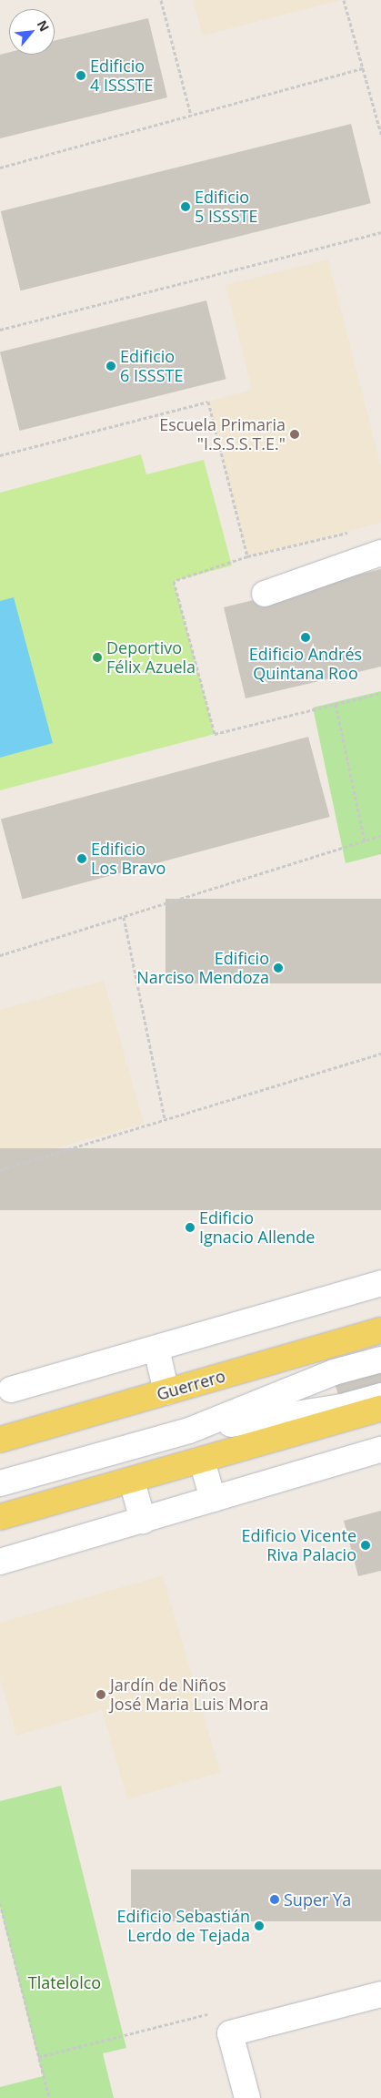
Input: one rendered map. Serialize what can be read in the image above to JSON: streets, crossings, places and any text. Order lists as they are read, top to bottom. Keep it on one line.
{"streets":{"main road":["Guerrero"]},"parks":["Tlatelolco"],"places":["Edificio 4 ISSSTE","Edificio 5 ISSSTE","Edificio 6 ISSSTE","Escuela Primaria \"I.S.S.S.T.E.\"","Edificio Andrés Quintana Roo","Deportivo Félix Azuela","Edificio Los Bravo","Edificio Narciso Mendoza","Edificio Ignacio Allende","Edificio Vicente Riva Palacio","Jardín de Niños José Maria Luis Mora","Super Ya","Edificio Sebastián Lerdo de Tejada"],"north":"top right"}
